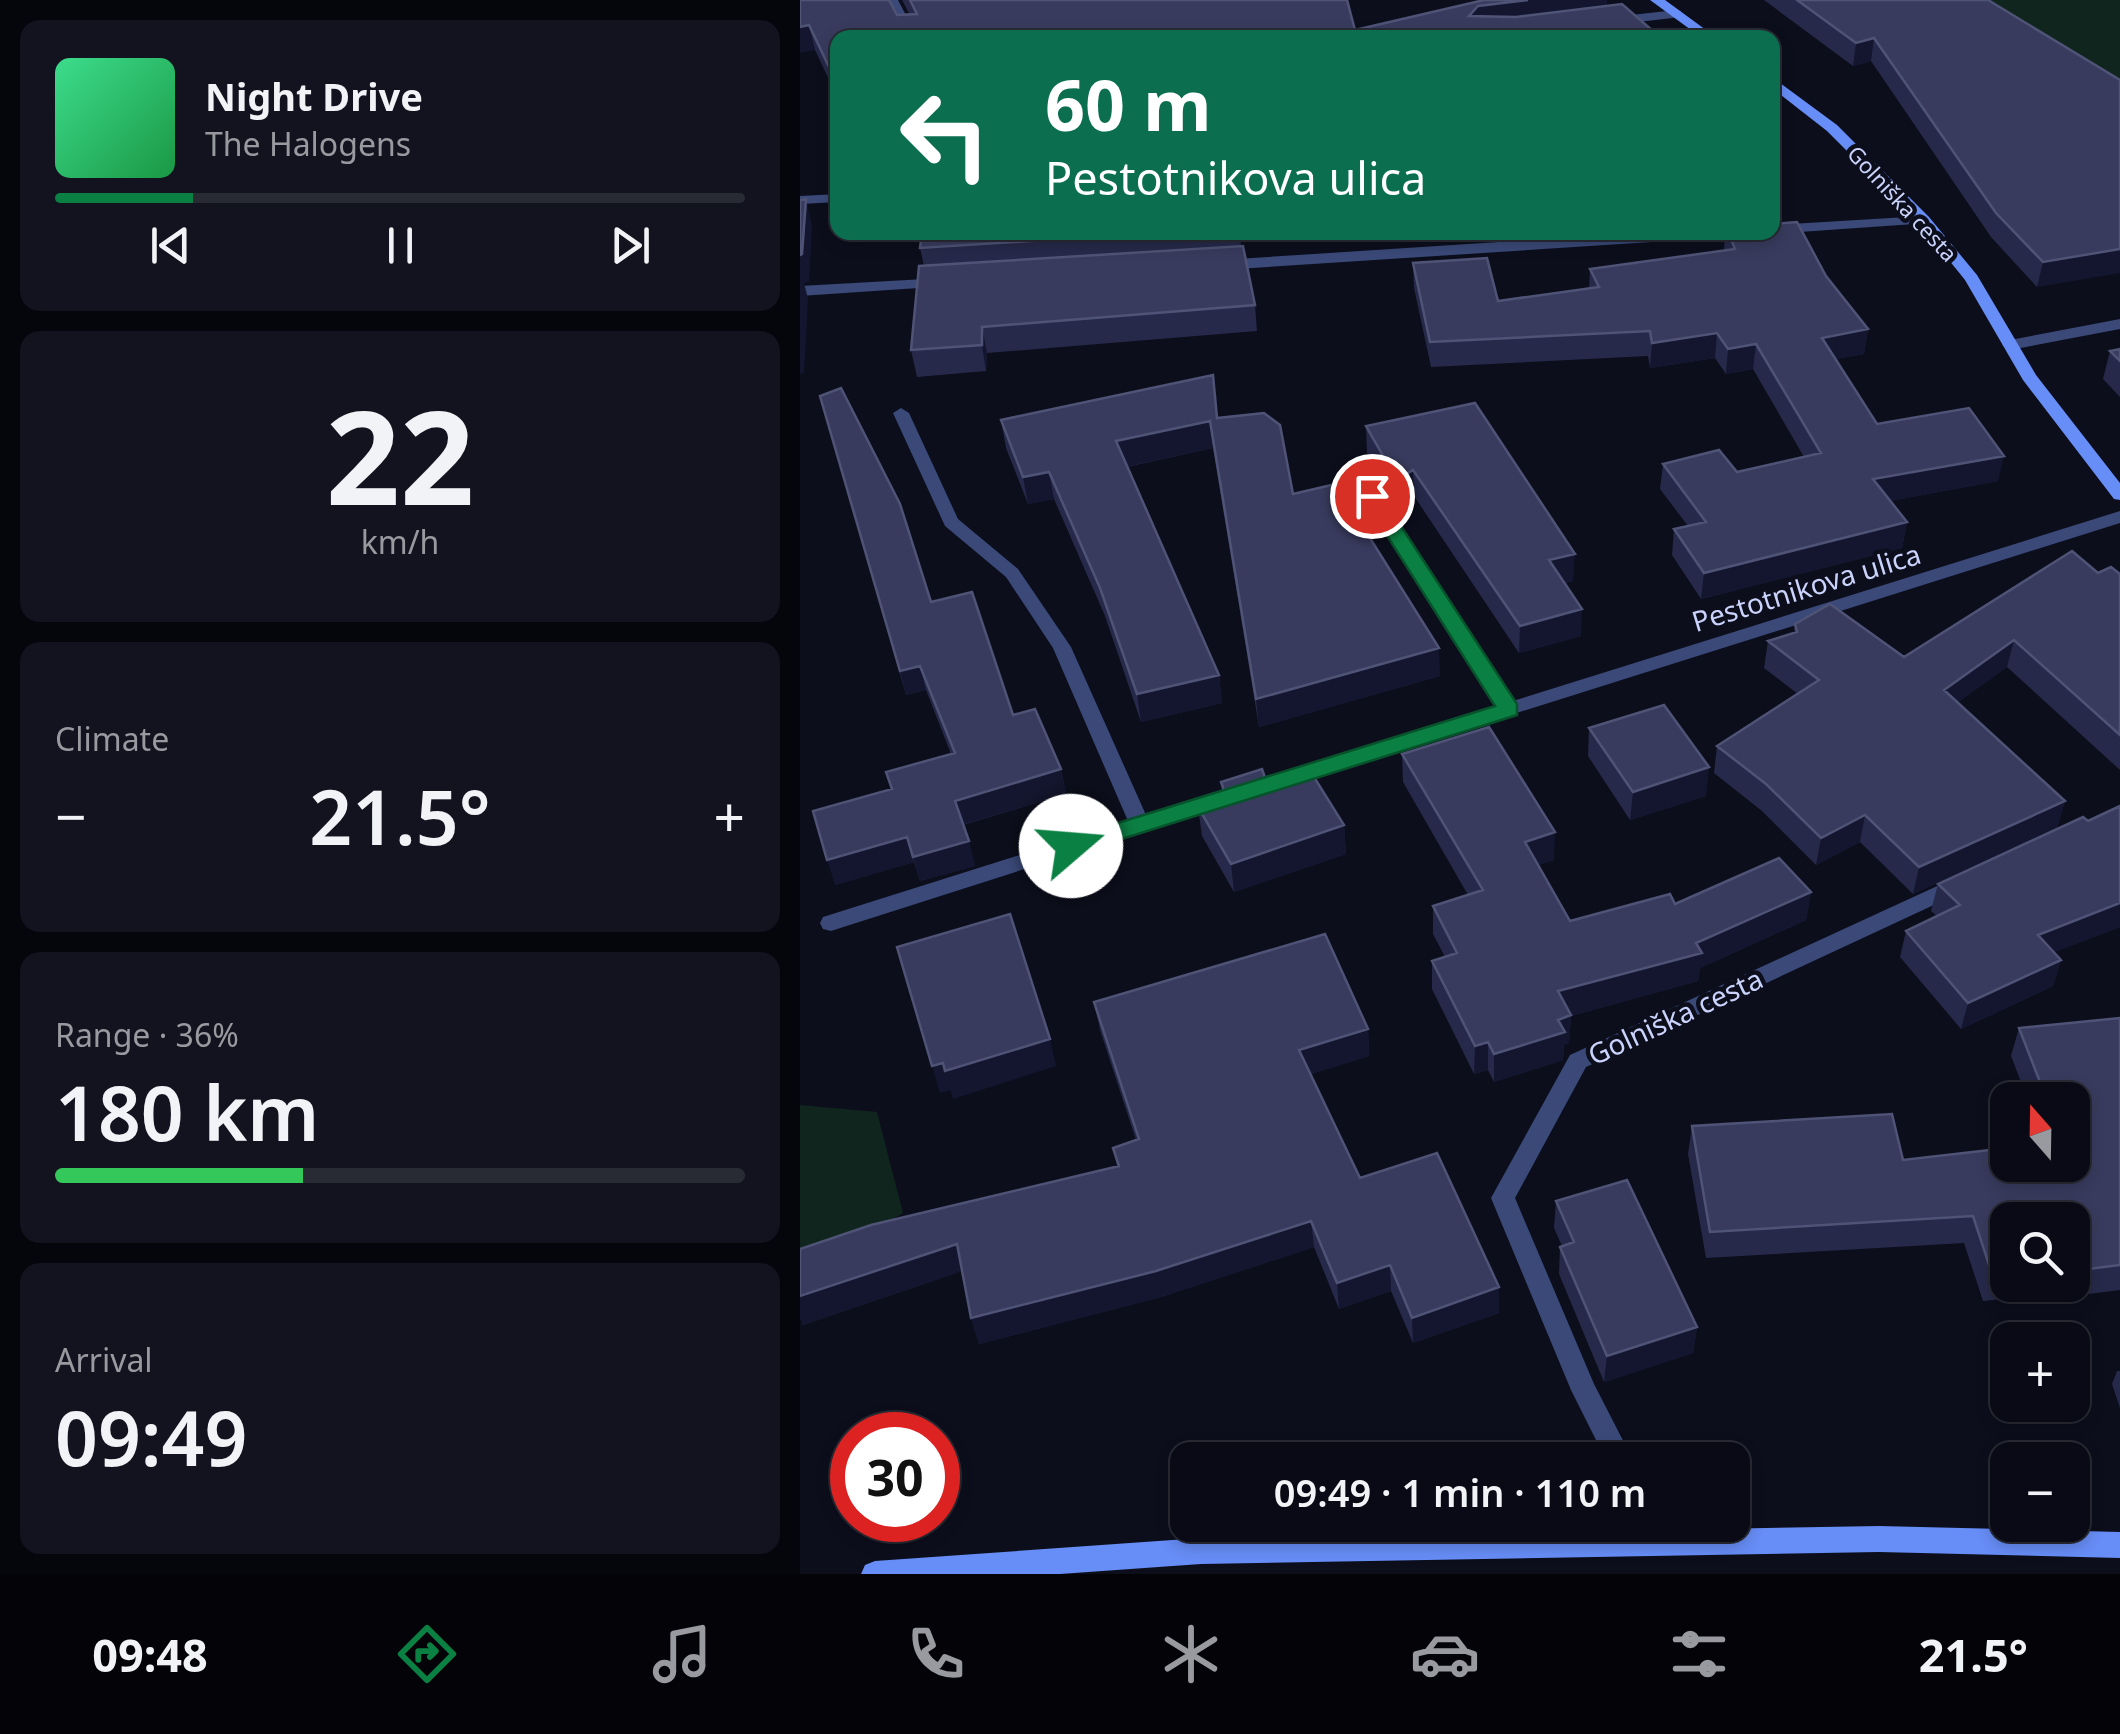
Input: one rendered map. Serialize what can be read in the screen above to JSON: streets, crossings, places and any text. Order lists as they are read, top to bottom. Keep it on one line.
{"streets":{"main road":["Golniška cesta"],"street":["Pestotnikova ulica"]},"north":"top","page":{"turn":["60 m","Pestotnikova ulica"],"song":["Night Drive","The Halogens"],"tile":[["22","km/h"],"Climate",["Range · 36%","180 km"],["Arrival","09:49"]],"heat":["−","21.5°","+"],"map_buttons":["+","−"],"limit":"30","trip":"09:49 · 1 min · 110 m","tabs":["09:48","21.5°"]}}
